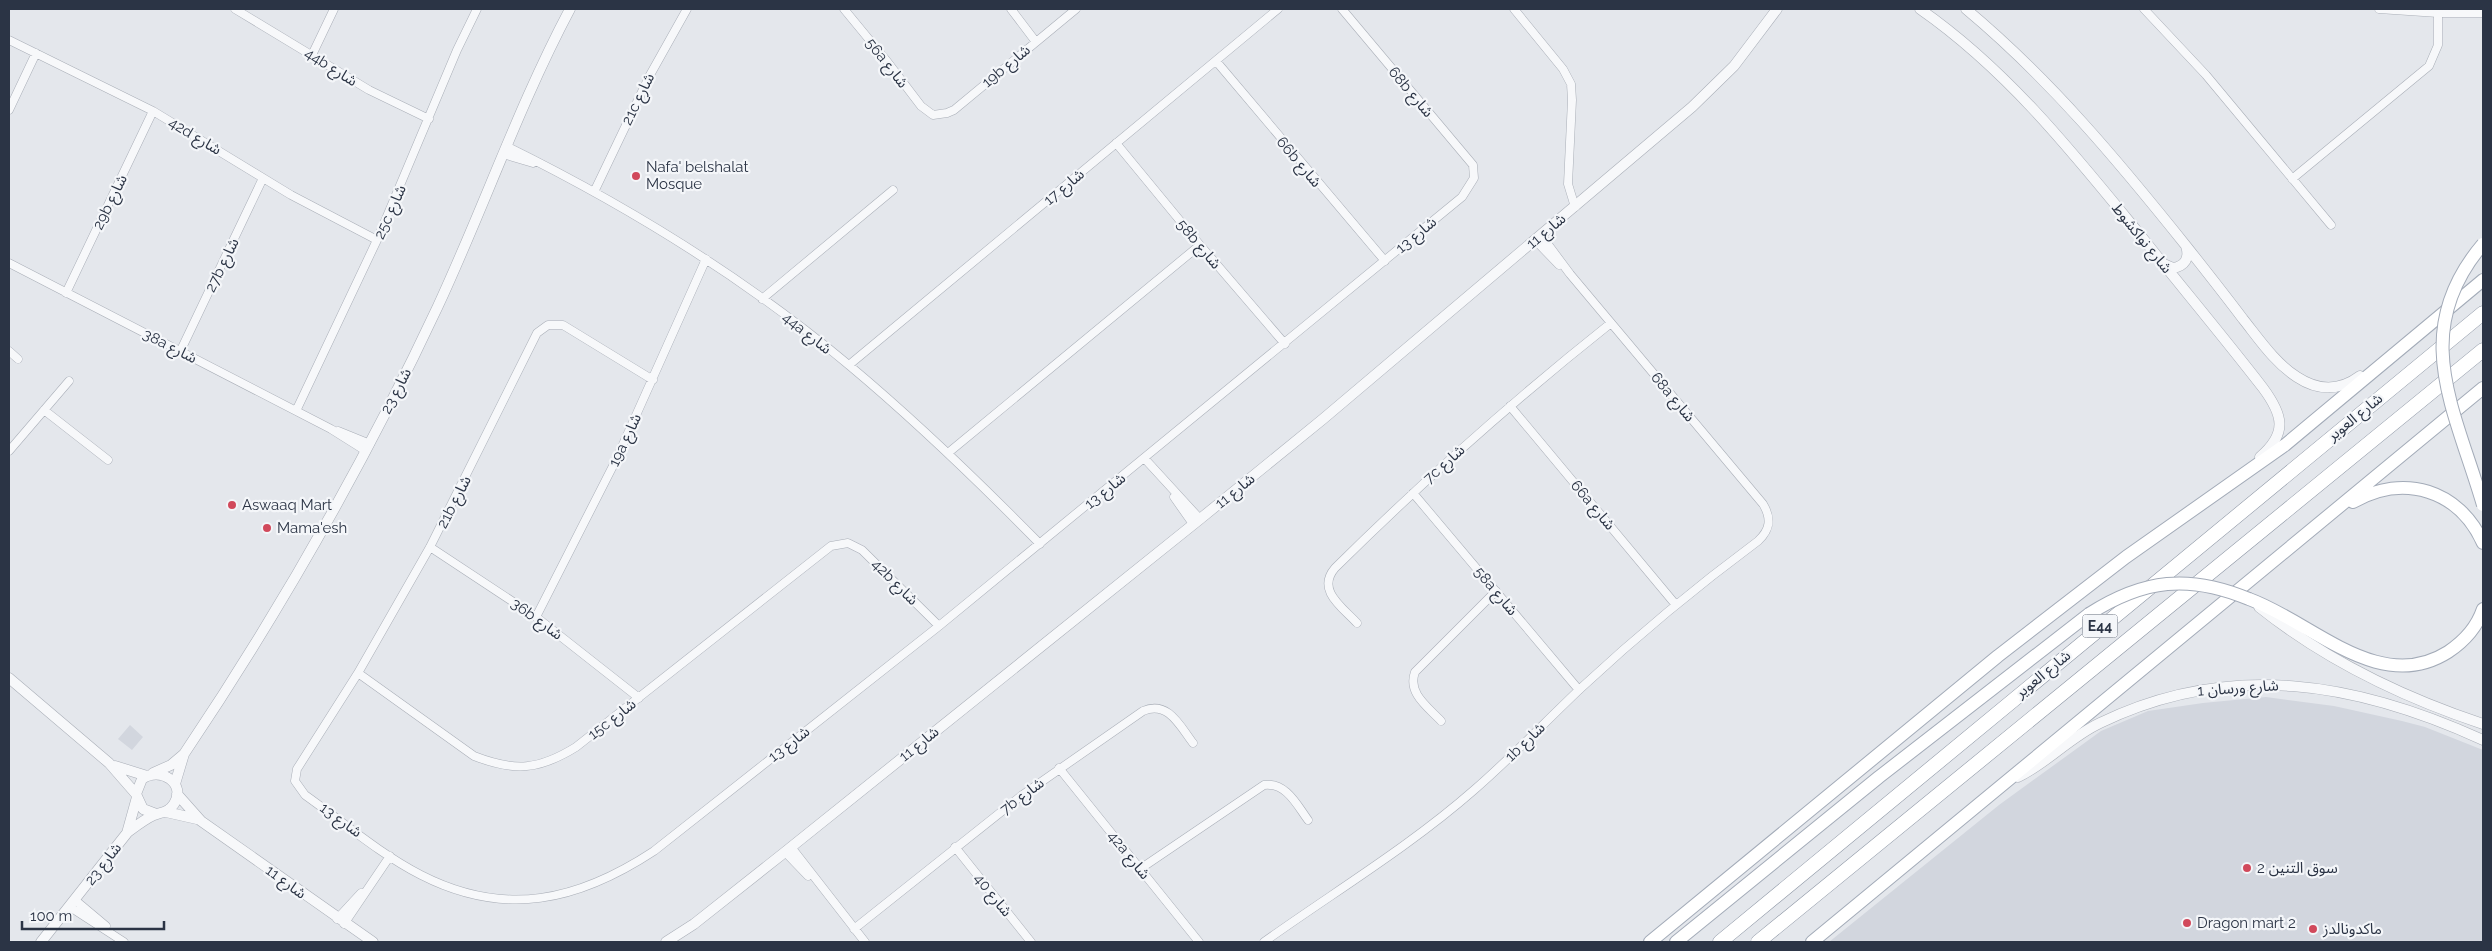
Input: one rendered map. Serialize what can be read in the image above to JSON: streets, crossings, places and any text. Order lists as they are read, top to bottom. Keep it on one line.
{"streets":{"highway":["شارع العوير","E44"],"street":["56a شارع","19b شارع","44b شارع","68b شارع","21c شارع","42d شارع","66b شارع","شارع 17","29b شارع","25c شارع","شارع 11","شارع 13","شارع نواكشوط","58b شارع","27b شارع","44a شارع","38a شارع","شارع 23","68a شارع","19a شارع","7c شارع","21b شارع","66a شارع","42b شارع","58a شارع","36b شارع","شارع ورسان 1","15c شارع","1b شارع","7b شارع","42a شارع","شارع 40"]},"crossings":[["56a شارع","19b شارع"],["44b شارع","25c شارع"],["68b شارع","شارع 13"],["21c شارع","44a شارع"],["42d شارع","29b شارع"],["42d شارع","25c شارع"],["42d شارع","27b شارع"],["66b شارع","شارع 17"],["66b شارع","شارع 13"],["شارع 17","58b شارع"],["شارع 17","44a شارع"],["29b شارع","38a شارع"],["25c شارع","38a شارع"],["شارع 11","شارع 23"],["شارع 11","68a شارع"],["شارع 13","58b شارع"],["شارع 13","44a شارع"],["شارع 13","21b شارع"],["شارع 13","42b شارع"],["27b شارع","38a شارع"],["44a شارع","شارع 23"],["44a شارع","19a شارع"],["38a شارع","شارع 23"],["68a شارع","7c شارع"],["68a شارع","1b شارع"],["19a شارع","21b شارع"],["19a شارع","36b شارع"],["7c شارع","66a شارع"],["7c شارع","58a شارع"],["21b شارع","36b شارع"],["21b شارع","15c شارع"],["66a شارع","1b شارع"],["42b شارع","15c شارع"],["58a شارع","1b شارع"],["36b شارع","15c شارع"],["7b شارع","42a شارع"],["7b شارع","شارع 40"]],"places":["Nafa' belshalat Mosque","Aswaaq Mart","Mama'esh","سوق التنين 2","Dragon mart 2","ماكدونالدز"],"scale_bar":"100 m"}
